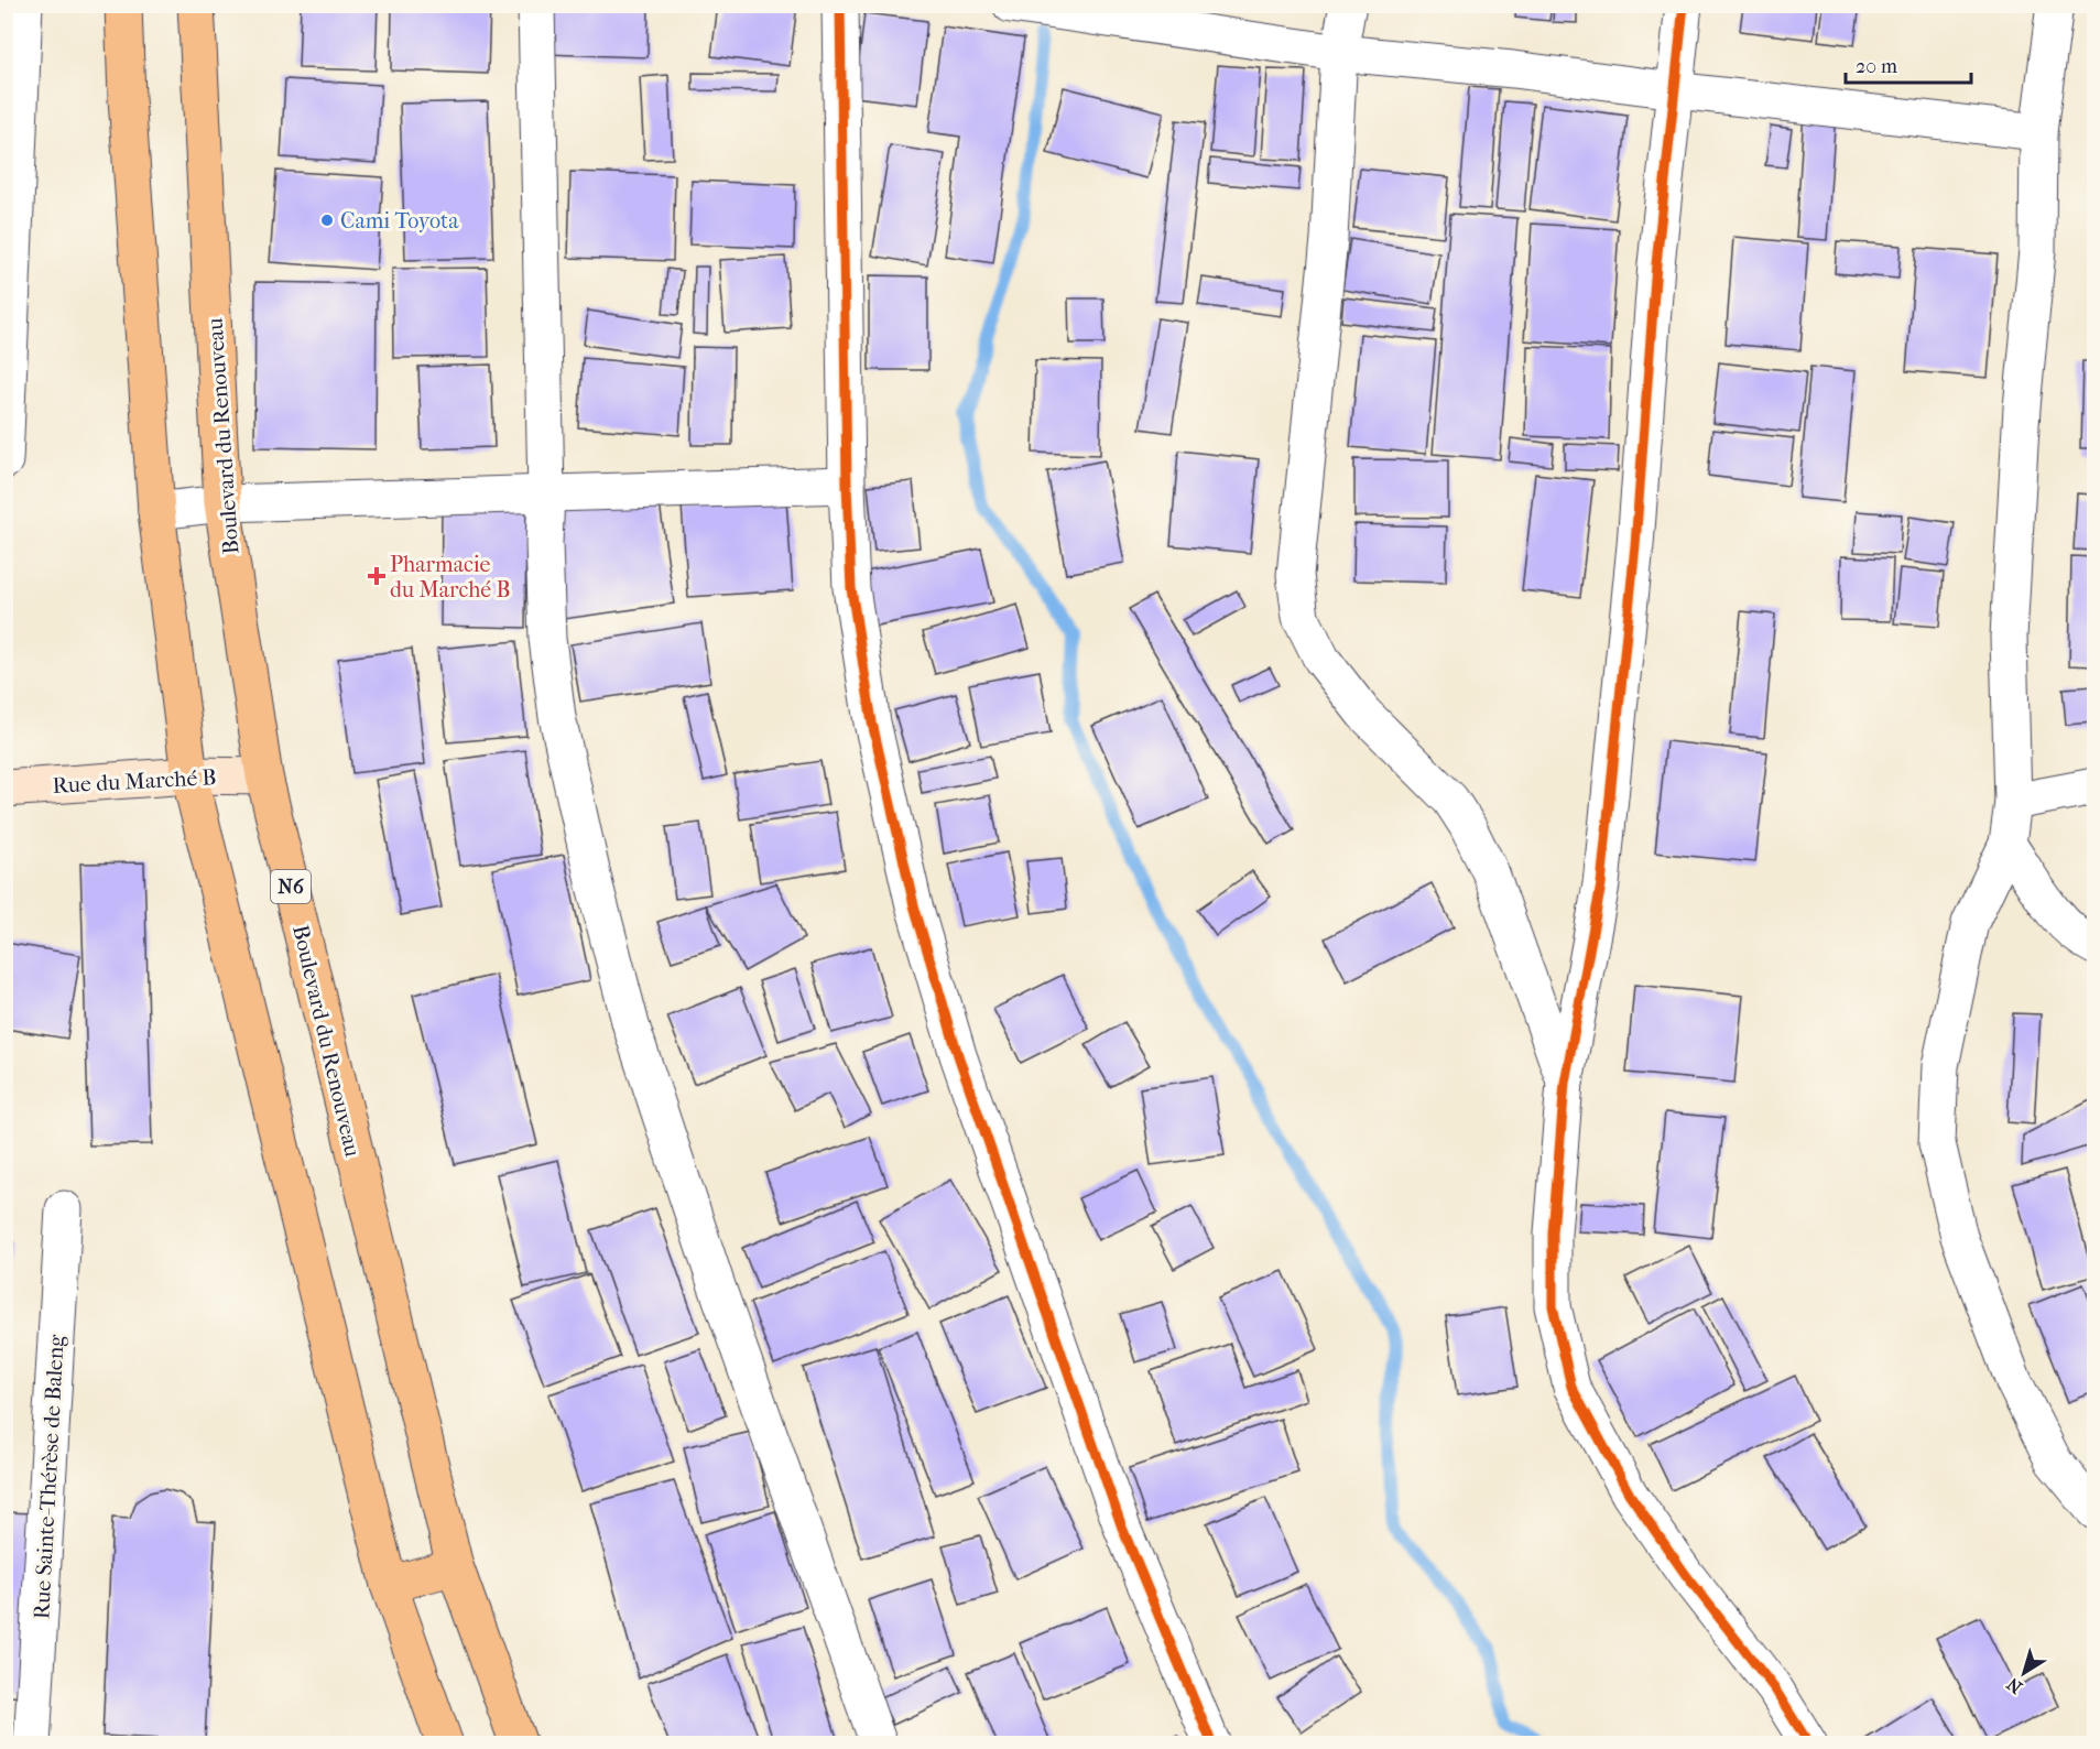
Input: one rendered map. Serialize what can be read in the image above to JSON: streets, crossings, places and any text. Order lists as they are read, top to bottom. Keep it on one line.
{"streets":{"highway":["Boulevard du Renouveau","N6"],"street":["Rue du Marché B","Rue Sainte-Thérèse de Baleng"]},"crossings":[["Boulevard du Renouveau","Rue du Marché B"]],"places":{"other":["Cami Toyota"],"health":["Pharmacie du Marché B"]},"scale_bar":"20 m","north":"bottom left"}
